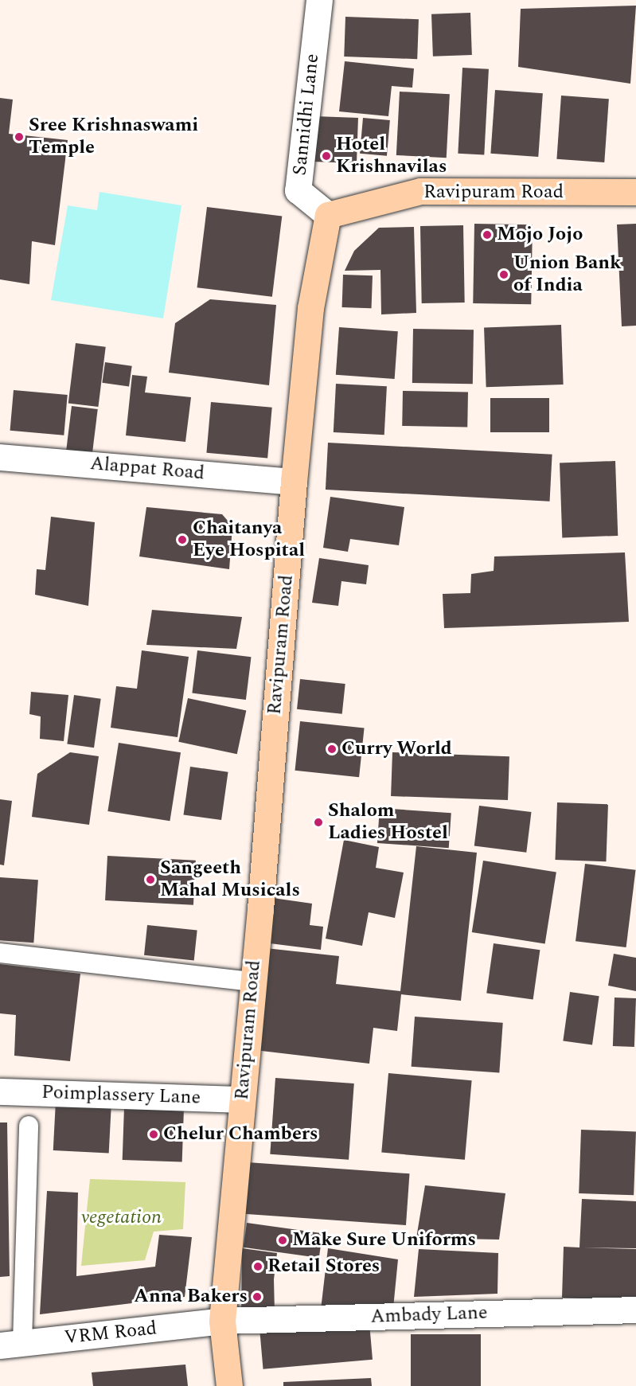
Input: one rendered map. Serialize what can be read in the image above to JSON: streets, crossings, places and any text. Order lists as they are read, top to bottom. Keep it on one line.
{"streets":{"main road":["Ravipuram Road"],"street":["Sannidhi Lane","Alappat Road","Poimplassery Lane","Ambady Lane","VRM Road"]},"crossings":[["Sannidhi Lane","Ravipuram Road"],["Ravipuram Road","Alappat Road"],["Ravipuram Road","Poimplassery Lane"],["Ravipuram Road","Ambady Lane"],["Ravipuram Road","VRM Road"],["Ambady Lane","VRM Road"]],"parks":["vegetation"],"places":["Sree Krishnaswami Temple","Hotel Krishnavilas","Mojo Jojo","Union Bank of India","Chaitanya Eye Hospital","Curry World","Shalom Ladies Hostel","Sangeeth Mahal Musicals","Chelur Chambers","Make Sure Uniforms","Retail Stores","Anna Bakers"]}
